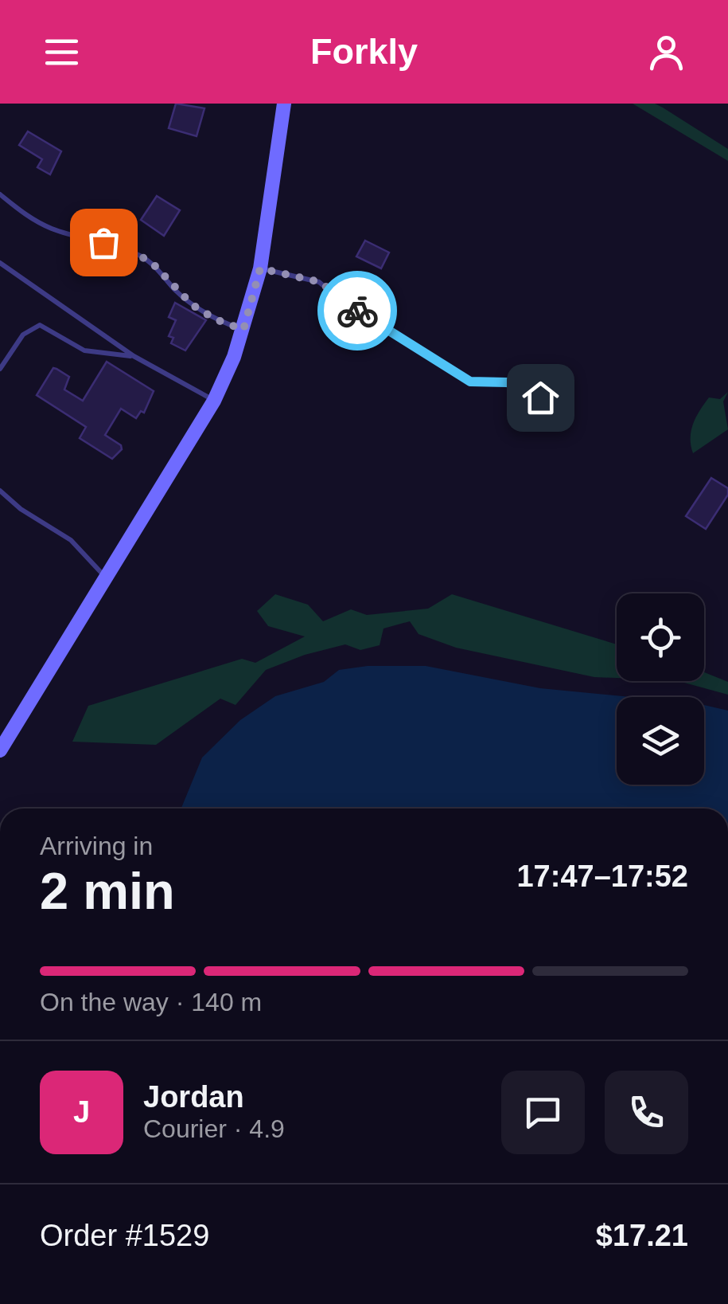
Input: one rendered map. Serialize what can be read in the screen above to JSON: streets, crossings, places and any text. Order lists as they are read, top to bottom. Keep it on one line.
{"page":{"header":"Forkly","heading":["2 min","Arriving in","17:47–17:52"],"panel":["Jordan","Courier · 4.9","Order #1529","$17.21"],"bar":"On the way · 140 m","round":"J"}}
